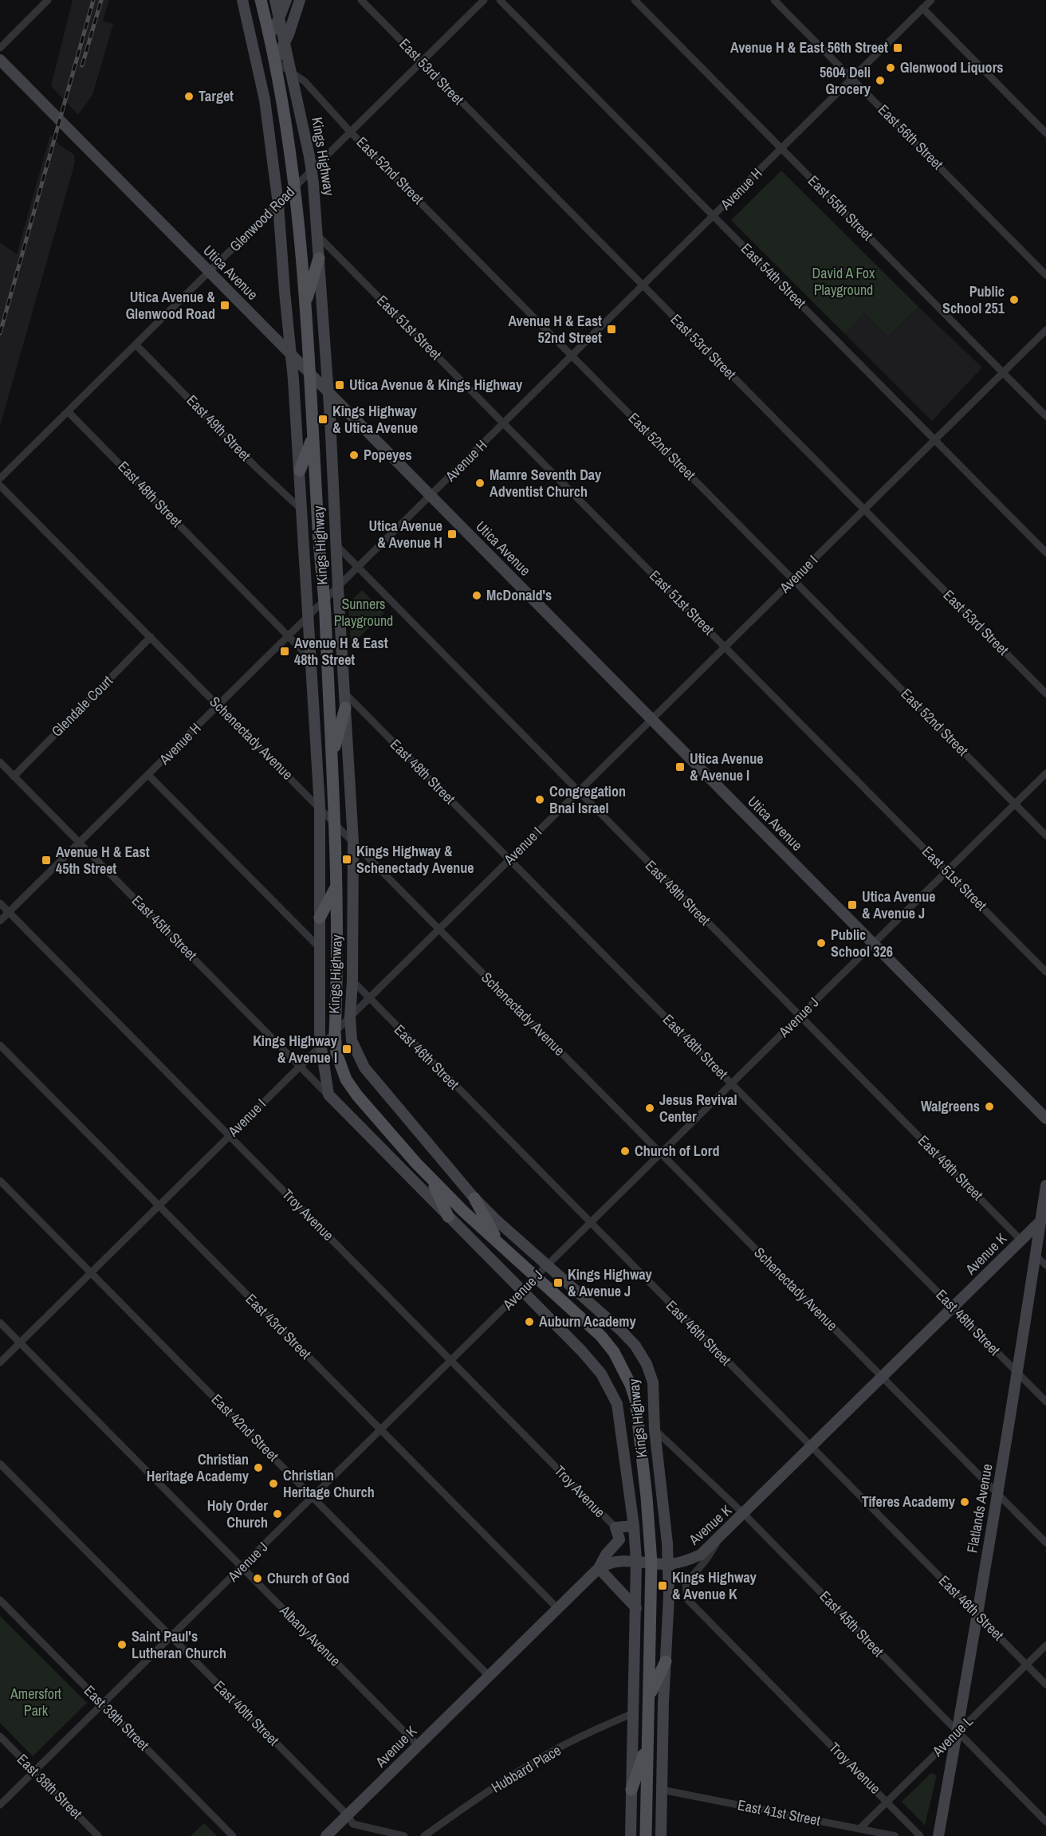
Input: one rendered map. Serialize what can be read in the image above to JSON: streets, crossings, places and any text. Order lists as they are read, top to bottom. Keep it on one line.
{"streets":{"main road":["Kings Highway"],"street":["East 53rd Street","East 56th Street","East 52nd Street","Avenue H","East 55th Street","Glenwood Road","Utica Avenue","East 54th Street","East 51st Street","East 49th Street","East 48th Street","Avenue I","Glendale Court","Schenectady Avenue","East 45th Street","Avenue J","East 46th Street","Troy Avenue","Avenue K","East 43rd Street","East 42nd Street","Flatlands Avenue","Albany Avenue","East 40th Street","East 39th Street","Avenue L","Hubbard Place","East 38th Street","East 41st Street"]},"crossings":[["East 53rd Street","Avenue H"],["East 53rd Street","Glenwood Road"],["East 53rd Street","Avenue I"],["East 56th Street","Avenue H"],["Kings Highway","East 52nd Street"],["Kings Highway","Avenue H"],["Kings Highway","Glenwood Road"],["Kings Highway","Utica Avenue"],["Kings Highway","East 51st Street"],["Kings Highway","East 49th Street"],["Kings Highway","East 48th Street"],["Kings Highway","Avenue I"],["Kings Highway","Schenectady Avenue"],["Kings Highway","East 45th Street"],["Kings Highway","Avenue J"],["Kings Highway","East 46th Street"],["Kings Highway","Avenue K"],["Kings Highway","Hubbard Place"],["Kings Highway","East 41st Street"],["East 52nd Street","Avenue H"],["East 52nd Street","Glenwood Road"],["East 52nd Street","Avenue I"],["East 52nd Street","Avenue J"],["Avenue H","East 55th Street"],["Avenue H","Utica Avenue"],["Avenue H","East 54th Street"],["Avenue H","East 51st Street"],["Avenue H","East 49th Street"],["Avenue H","East 48th Street"],["Avenue H","Schenectady Avenue"],["Avenue H","East 45th Street"],["Avenue H","Troy Avenue"],["East 55th Street","Avenue I"],["Glenwood Road","Utica Avenue"],["Glenwood Road","East 49th Street"],["Glenwood Road","East 48th Street"],["Utica Avenue","Avenue I"],["Utica Avenue","Avenue J"],["East 54th Street","Avenue I"],["East 51st Street","Avenue I"],["East 51st Street","Avenue J"],["East 49th Street","Avenue I"],["East 49th Street","Avenue J"],["East 49th Street","Avenue K"],["East 48th Street","Avenue I"],["East 48th Street","Avenue J"],["East 48th Street","Avenue K"],["East 48th Street","Flatlands Avenue"],["Avenue I","Schenectady Avenue"],["Avenue I","East 45th Street"],["Avenue I","East 46th Street"],["Avenue I","Troy Avenue"],["Avenue I","East 43rd Street"],["Avenue I","East 42nd Street"],["Avenue I","Albany Avenue"],["Glendale Court","Schenectady Avenue"],["Glendale Court","East 45th Street"],["Schenectady Avenue","Avenue J"],["Schenectady Avenue","Avenue K"],["Schenectady Avenue","Flatlands Avenue"],["East 45th Street","Avenue K"],["East 45th Street","Flatlands Avenue"],["East 45th Street","Avenue L"],["Avenue J","East 46th Street"],["Avenue J","Troy Avenue"],["Avenue J","East 43rd Street"],["Avenue J","East 42nd Street"],["Avenue J","Albany Avenue"],["Avenue J","East 40th Street"],["Avenue J","East 39th Street"],["Avenue J","East 38th Street"],["East 46th Street","Avenue K"],["East 46th Street","Flatlands Avenue"],["East 46th Street","Avenue L"],["Troy Avenue","Avenue K"],["Troy Avenue","Avenue L"],["Avenue K","East 43rd Street"],["Avenue K","East 42nd Street"],["Avenue K","Flatlands Avenue"],["Avenue K","Albany Avenue"],["Avenue K","East 40th Street"],["Flatlands Avenue","Avenue L"],["Avenue L","East 41st Street"]],"parks":["David A Fox Playground","Sunners Playground","Amersfort Park"],"places":{"transit":["Avenue H & East 56th Street","Utica Avenue & Glenwood Road","Avenue H & East 52nd Street","Utica Avenue & Kings Highway","Kings Highway & Utica Avenue","Utica Avenue & Avenue H","Avenue H & East 48th Street","Utica Avenue & Avenue I","Kings Highway & Schenectady Avenue","Avenue H & East 45th Street","Utica Avenue & Avenue J","Kings Highway & Avenue I","Kings Highway & Avenue J","Kings Highway & Avenue K"],"other":["Glenwood Liquors","5604 Deli Grocery","Target","Public School 251","Popeyes","Mamre Seventh Day Adventist Church","McDonald's","Congregation Bnai Israel","Public School 326","Walgreens","Jesus Revival Center","Church of Lord","Auburn Academy","Christian Heritage Academy","Christian Heritage Church","Tiferes Academy","Holy Order Church","Church of God","Saint Paul's Lutheran Church"]}}
